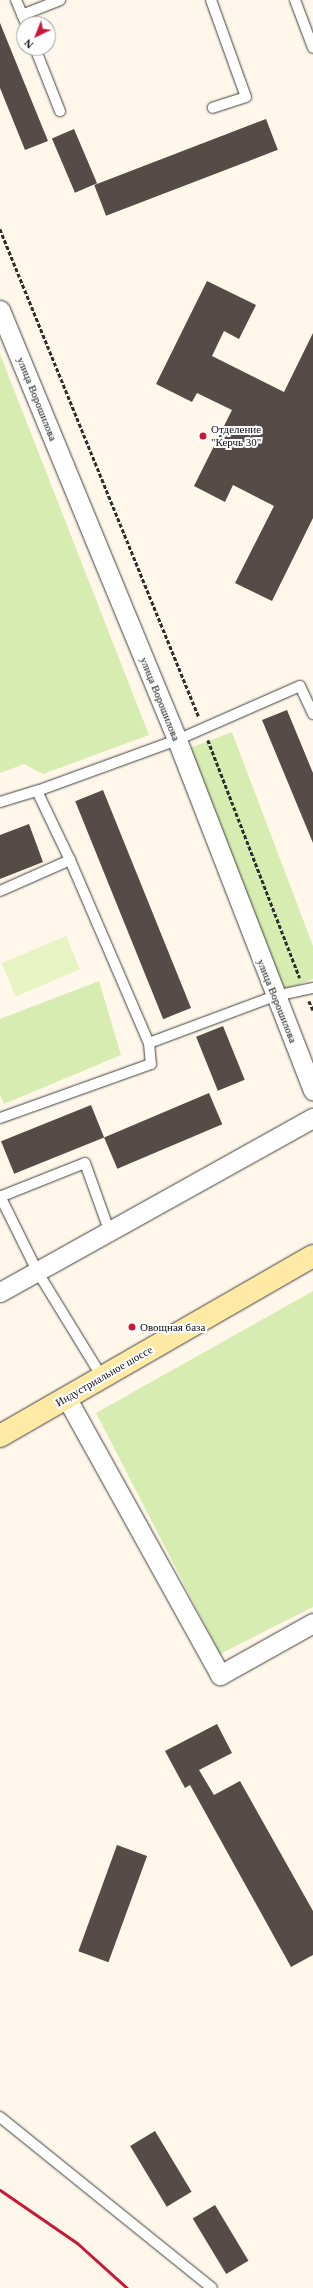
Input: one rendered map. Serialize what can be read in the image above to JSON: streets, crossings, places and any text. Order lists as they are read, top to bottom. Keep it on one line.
{"streets":{"main road":["Индустриальное шоссе"],"street":["улица Ворошилова"]},"places":["Отделение \"Керчь 30\"","Овощная база"],"north":"bottom left"}
